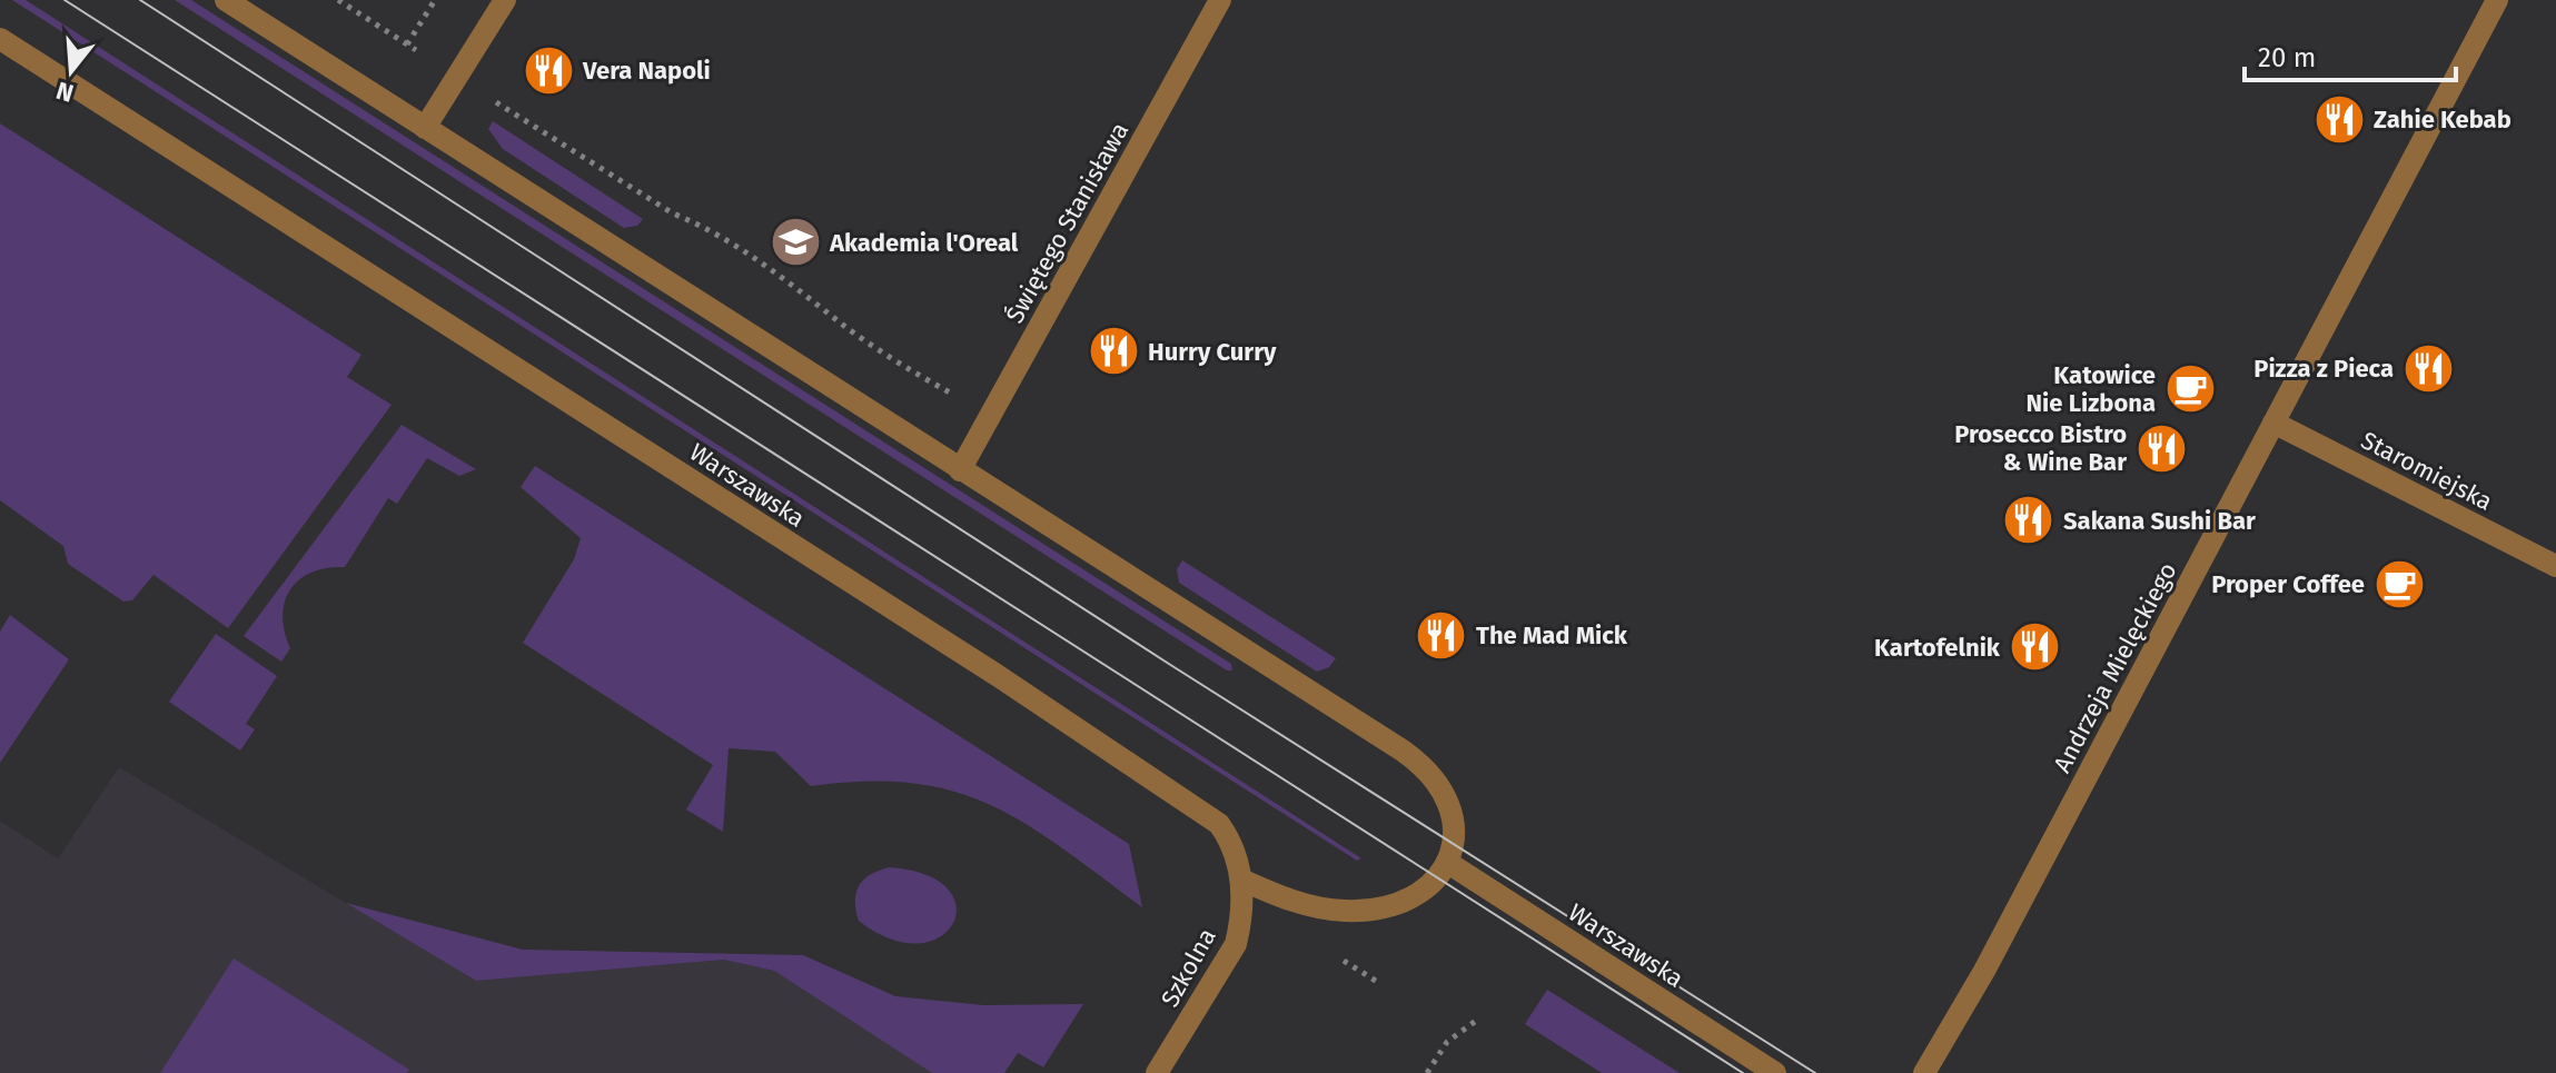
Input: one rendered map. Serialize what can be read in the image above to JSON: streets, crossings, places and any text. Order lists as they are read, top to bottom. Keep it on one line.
{"streets":{"street":["Świętego Stanisława","Staromiejska","Warszawska","Andrzeja Mielęckiego","Szkolna"]},"crossings":[["Staromiejska","Andrzeja Mielęckiego"],["Warszawska","Szkolna"]],"places":{"restaurant":["Vera Napoli","Zahie Kebab","Hurry Curry","Pizza z Pieca","Prosecco Bistro & Wine Bar","Sakana Sushi Bar","The Mad Mick","Kartofelnik"],"school or university":["Akademia l'Oreal"],"cafe":["Katowice Nie Lizbona","Proper Coffee"]},"scale_bar":"20 m","north":"bottom"}
